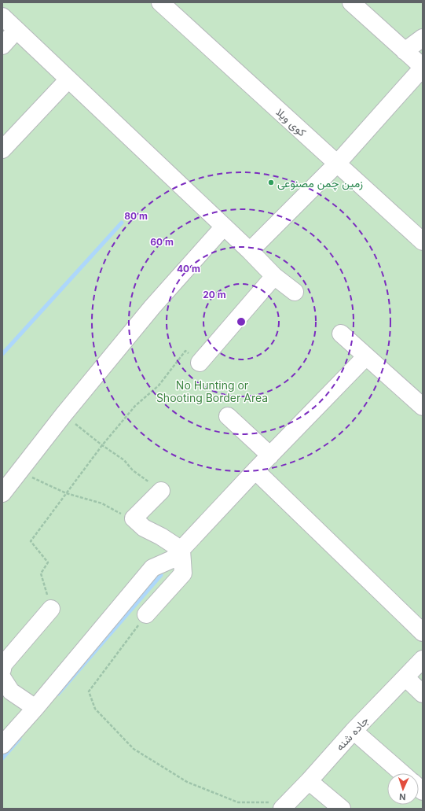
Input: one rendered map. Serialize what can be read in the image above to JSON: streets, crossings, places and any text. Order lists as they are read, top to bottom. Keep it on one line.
{"streets":{"street":["کوی ویلا","جاده شنه"]},"parks":["No Hunting or Shooting Border Area"],"places":["زمین چمن مصنوعی"],"north":"bottom","rings":["80 m","60 m","40 m","20 m"]}
